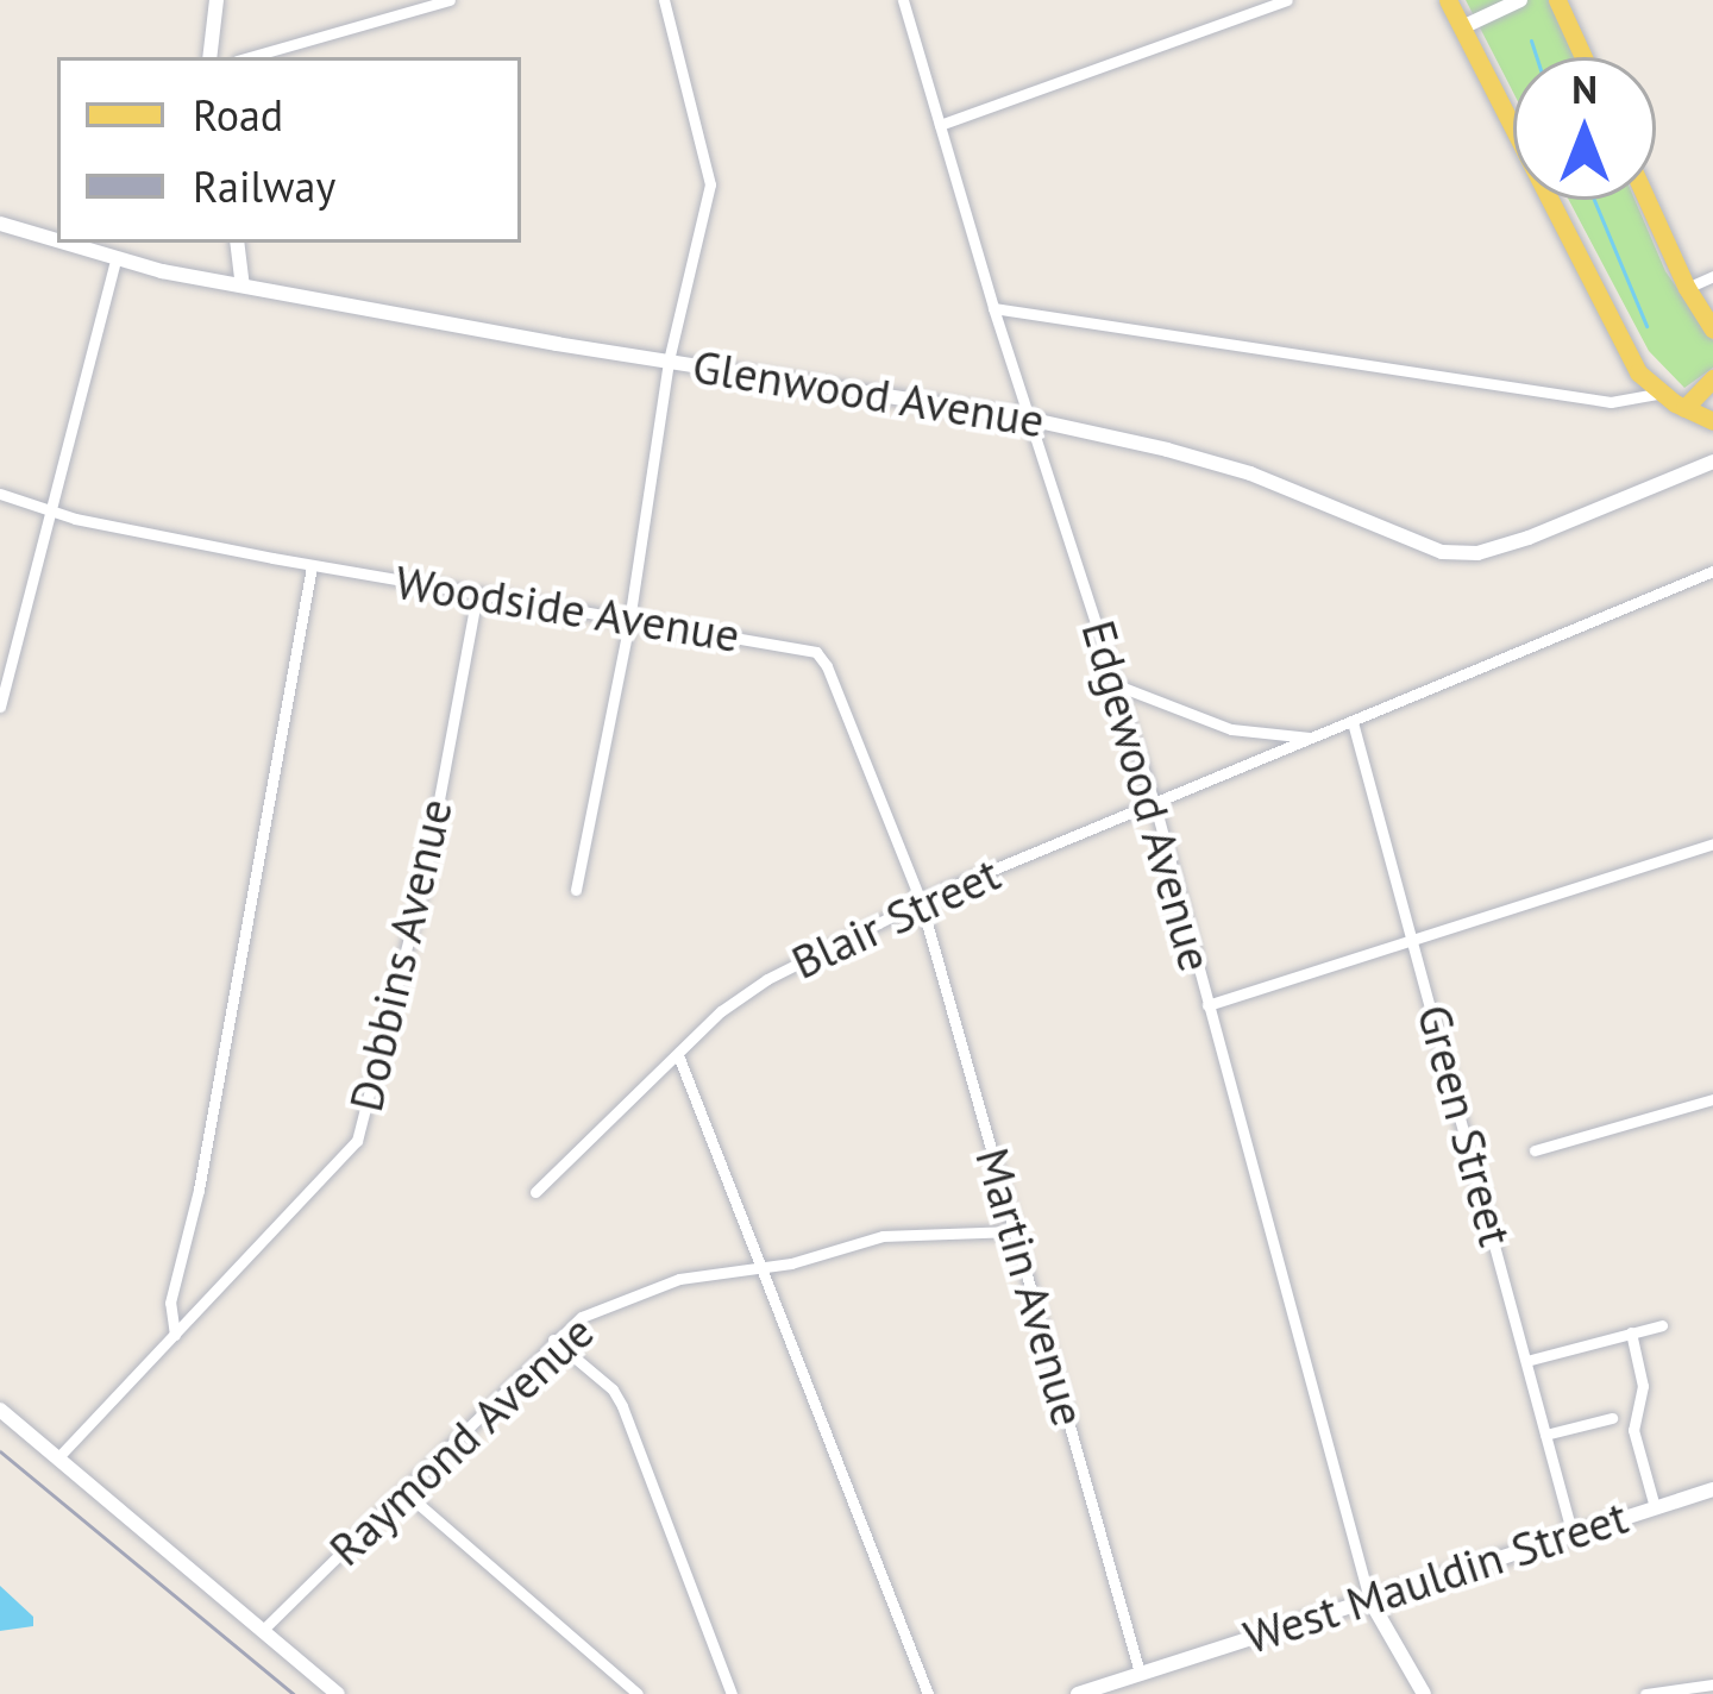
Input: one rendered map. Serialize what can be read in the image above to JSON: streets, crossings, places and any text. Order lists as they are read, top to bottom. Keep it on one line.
{"streets":{"street":["Glenwood Avenue","Woodside Avenue","Edgewood Avenue","Blair Street","Dobbins Avenue","Green Street","Martin Avenue","Raymond Avenue","West Mauldin Street"]},"crossings":[["Glenwood Avenue","Edgewood Avenue"],["Woodside Avenue","Blair Street"],["Woodside Avenue","Dobbins Avenue"],["Woodside Avenue","Martin Avenue"],["Edgewood Avenue","Blair Street"],["Edgewood Avenue","West Mauldin Street"],["Blair Street","Green Street"],["Blair Street","Martin Avenue"],["Green Street","West Mauldin Street"],["Martin Avenue","Raymond Avenue"],["Martin Avenue","West Mauldin Street"]],"legend":["Road","Railway"],"north":"top"}
